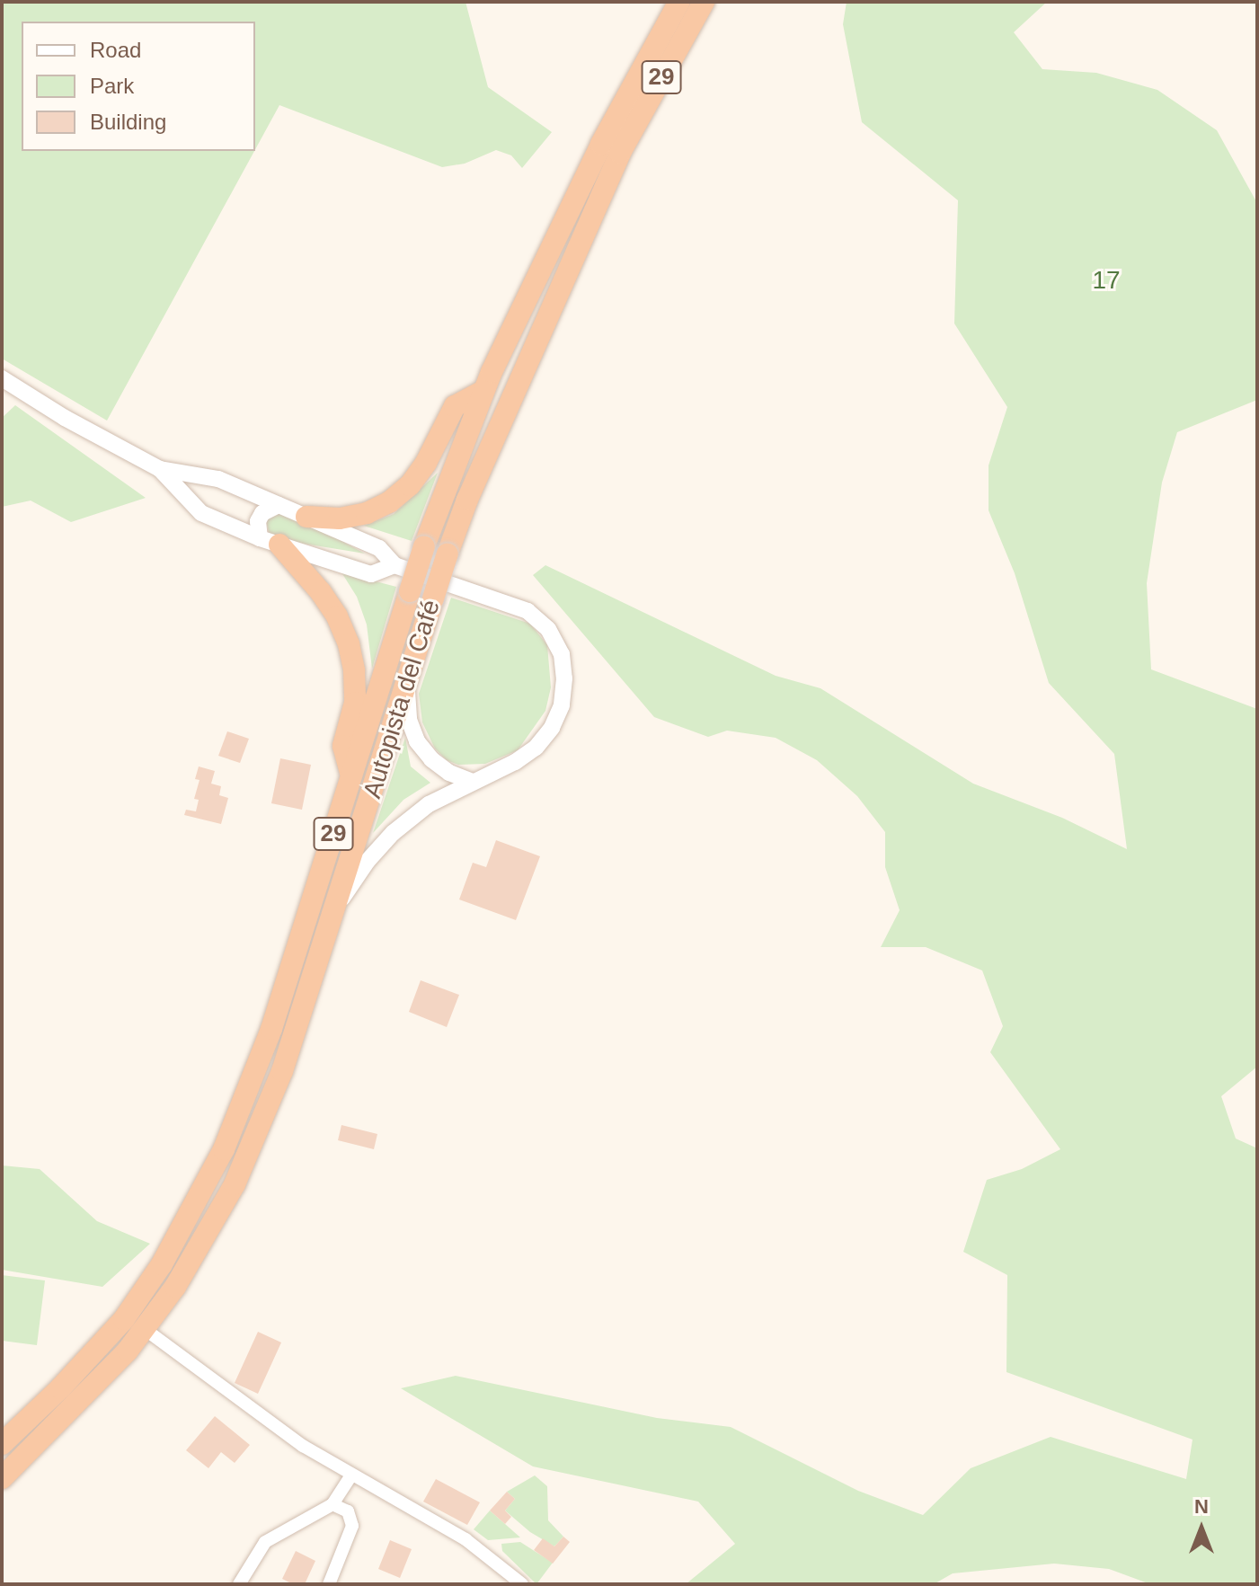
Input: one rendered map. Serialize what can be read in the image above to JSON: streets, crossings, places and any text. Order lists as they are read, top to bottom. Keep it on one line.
{"streets":{"highway":["29","Autopista del Café"]},"parks":["17"],"legend":["Road","Park","Building"],"north":"top"}
